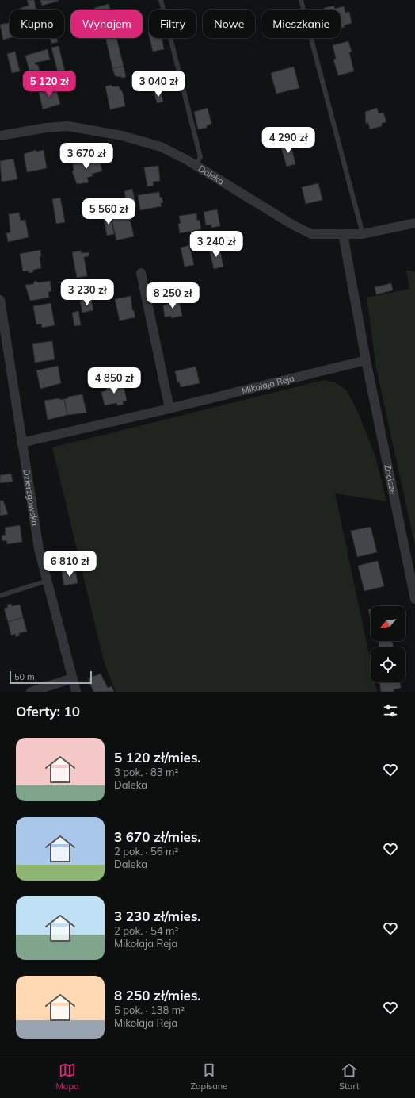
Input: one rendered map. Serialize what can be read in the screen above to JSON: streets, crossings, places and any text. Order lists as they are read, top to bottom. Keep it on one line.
{"streets":{"street":["Daleka","Mikołaja Reja","Zacisze","Dzierzgowska"]},"crossings":[["Daleka","Zacisze"],["Mikołaja Reja","Zacisze"],["Mikołaja Reja","Dzierzgowska"]],"scale_bar":"50 m","north":"bottom left","page":{"chip":["Kupno","Wynajem","Filtry","Nowe","Mieszkanie"],"price":["5 120 zł","3 040 zł","4 290 zł","3 670 zł","5 560 zł","3 240 zł","3 230 zł","8 250 zł","4 850 zł","6 810 zł"],"scale":"50 m","heading":"Oferty: 10","list":[{"name":"5 120 zł/mies.","note":"3 pok. · 83 m² · Daleka"},{"name":"3 670 zł/mies.","note":"2 pok. · 56 m² · Daleka"},{"name":"3 230 zł/mies.","note":"2 pok. · 54 m² · Mikołaja Reja"},{"name":"8 250 zł/mies.","note":"5 pok. · 138 m² · Mikołaja Reja"}],"tabs":["Mapa","Zapisane","Start"]}}
